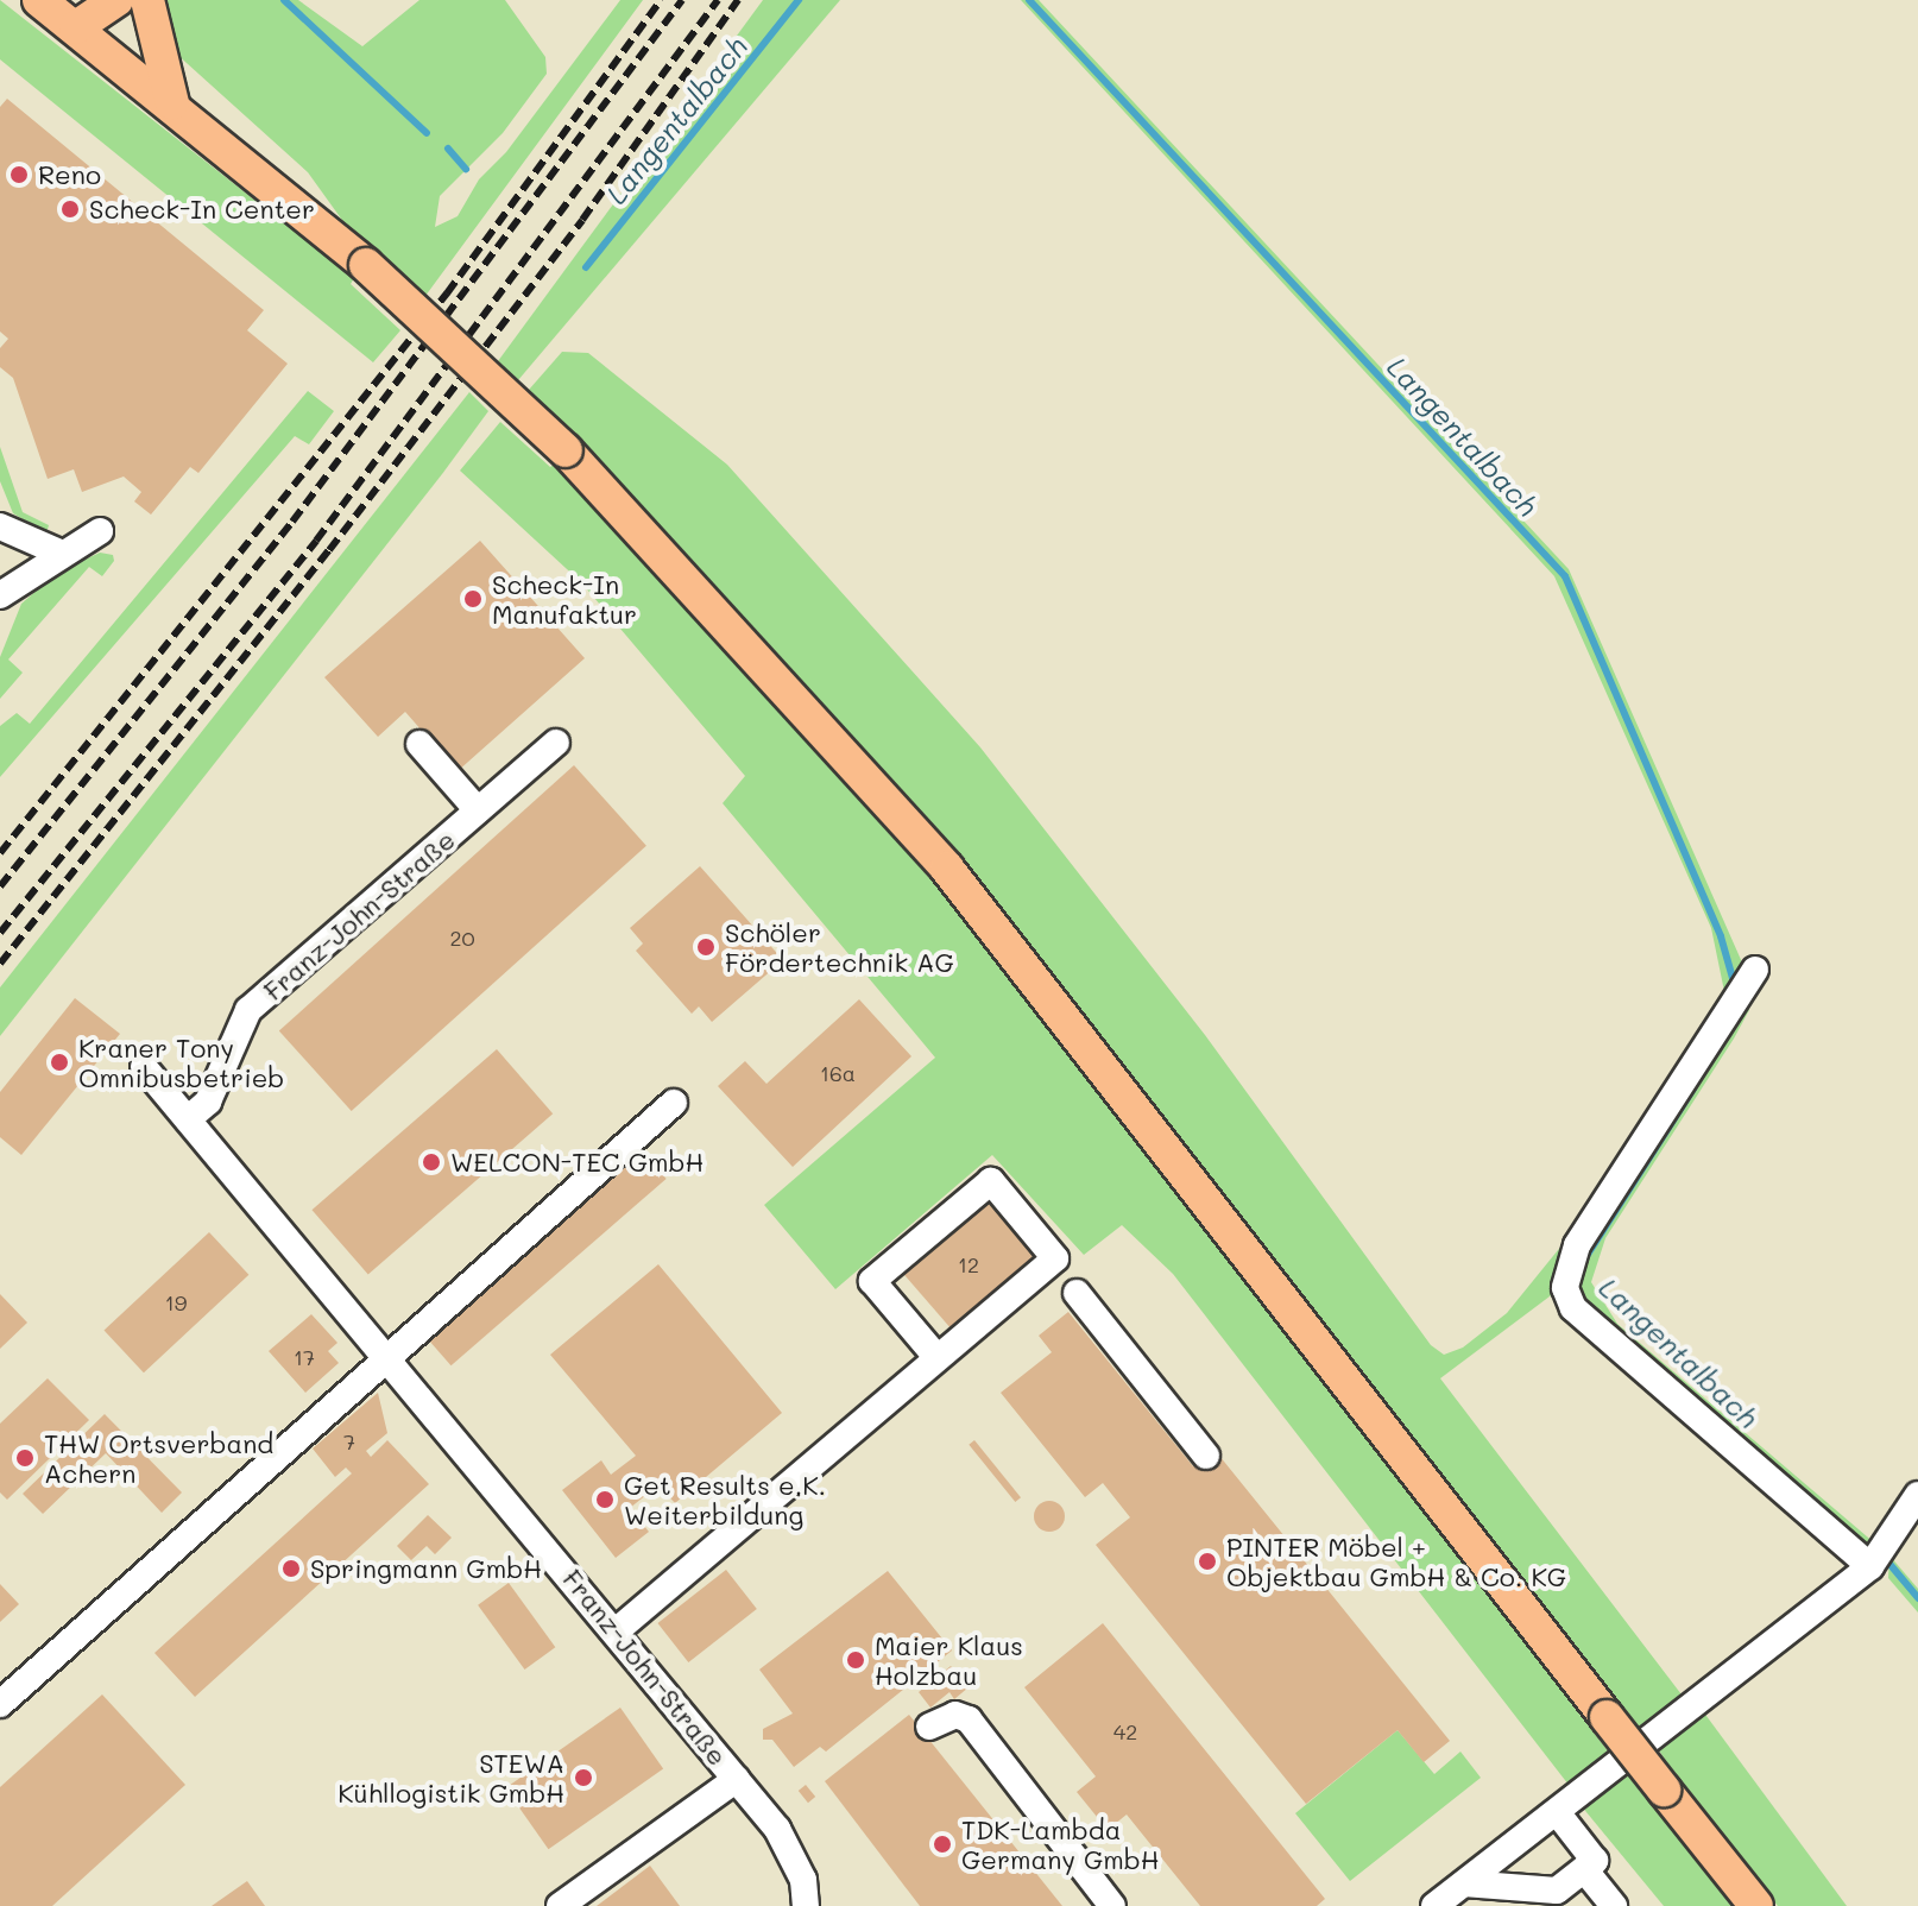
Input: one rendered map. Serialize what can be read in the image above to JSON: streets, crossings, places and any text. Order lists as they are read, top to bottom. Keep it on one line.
{"streets":{"street":["Franz-John-Straße"]},"water":["Langentalbach"],"places":["Reno","Scheck-In Center","Scheck-In Manufaktur","Schöler Fördertechnik AG","Kraner Tony Omnibusbetrieb","WELCON-TEC GmbH","THW Ortsverband Achern","Get Results e.K. Weiterbildung","PINTER Möbel + Objektbau GmbH & Co. KG","Springmann GmbH","Maier Klaus Holzbau","STEWA Kühllogistik GmbH","TDK-Lambda Germany GmbH"],"house_numbers":["20","16a","12","19","17","7","42"]}
